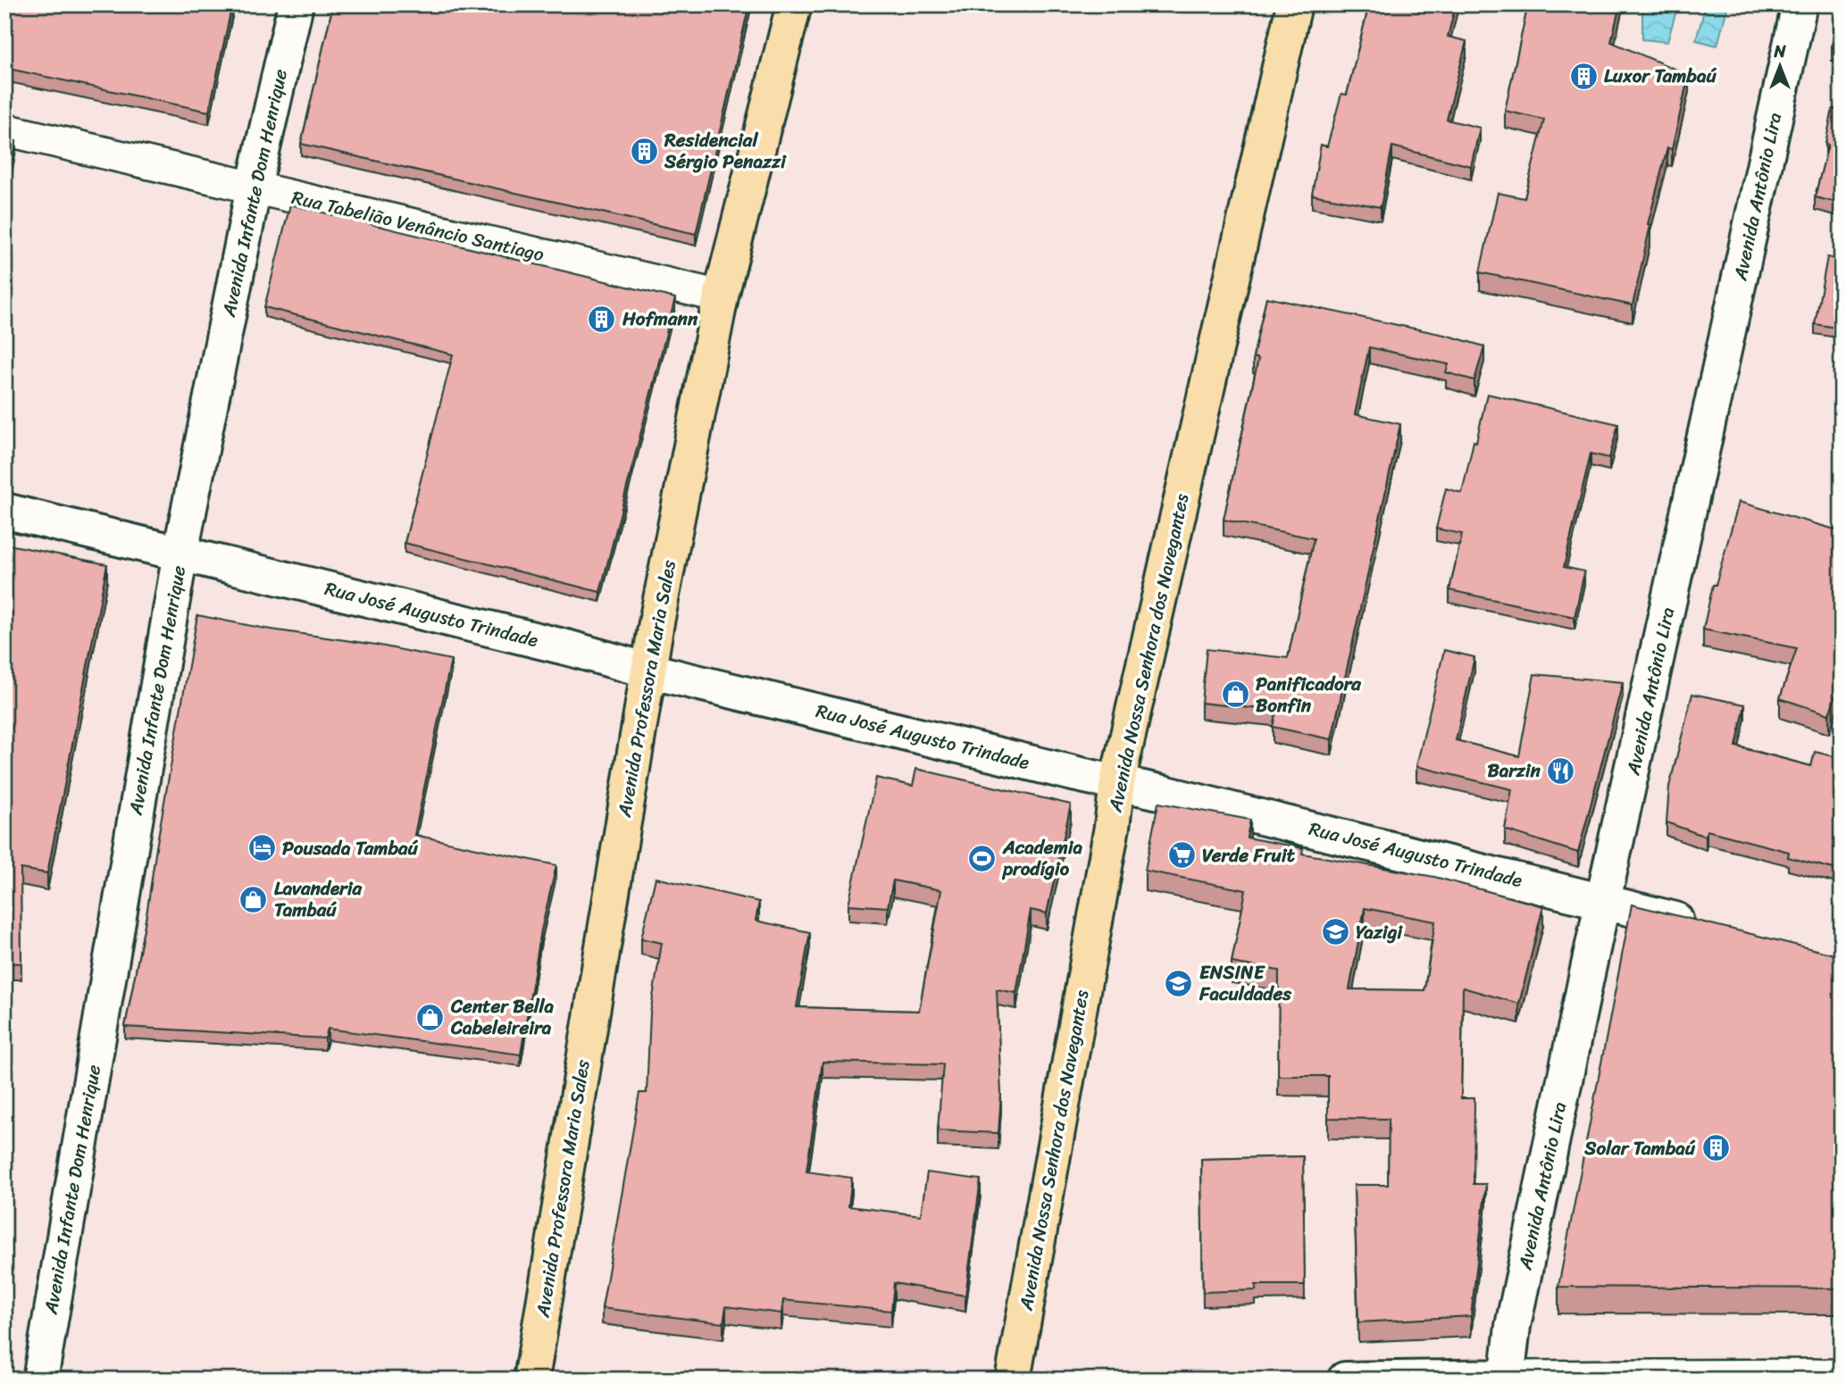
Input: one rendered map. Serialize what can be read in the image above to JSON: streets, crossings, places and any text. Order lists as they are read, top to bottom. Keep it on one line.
{"streets":{"main road":["Avenida Infante Dom Henrique","Avenida Antônio Lira","Rua José Augusto Trindade","Avenida Nossa Senhora dos Navegantes","Avenida Professora Maria Sales"],"street":["Rua Tabelião Venâncio Santiago"]},"crossings":[["Avenida Infante Dom Henrique","Rua Tabelião Venâncio Santiago"],["Avenida Infante Dom Henrique","Rua José Augusto Trindade"],["Avenida Antônio Lira","Rua José Augusto Trindade"],["Rua Tabelião Venâncio Santiago","Avenida Professora Maria Sales"],["Rua José Augusto Trindade","Avenida Nossa Senhora dos Navegantes"],["Rua José Augusto Trindade","Avenida Professora Maria Sales"]],"places":{"building":["Luxor Tambaú","Residencial Sérgio Penazzi","Hofmann","Solar Tambaú"],"shop":["Panificadora Bonfin","Lavanderia Tambaú","Center Bella Cabeleireira"],"restaurant":["Barzin"],"hotel":["Pousada Tambaú"],"supermarket":["Verde Fruit"],"sports":["Academia prodígio"],"school or university":["Yazigi","ENSINE Faculdades"]},"north":"top"}
